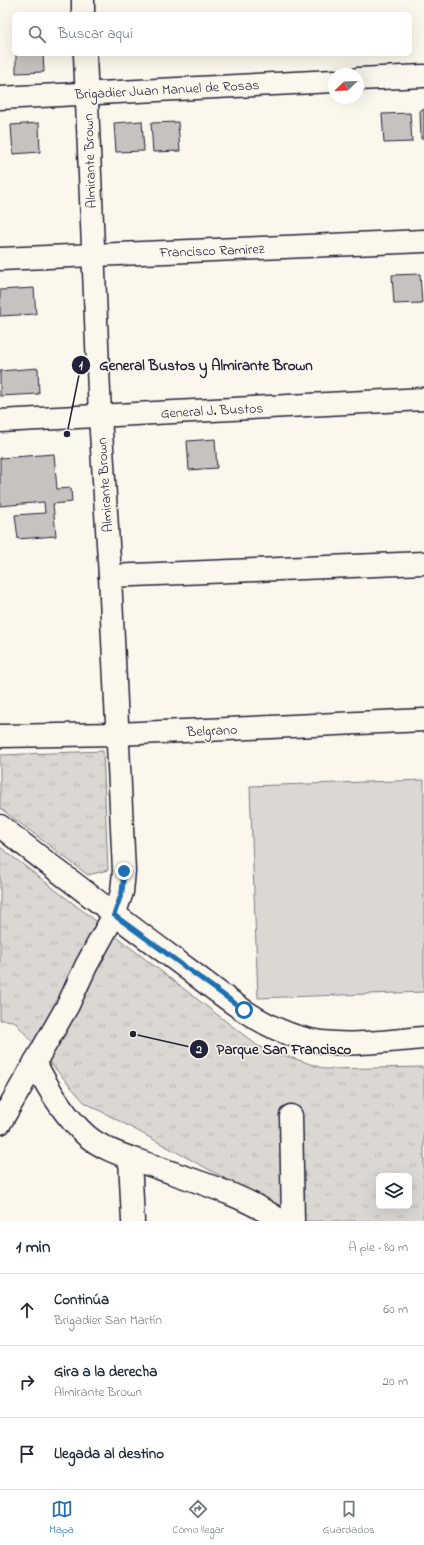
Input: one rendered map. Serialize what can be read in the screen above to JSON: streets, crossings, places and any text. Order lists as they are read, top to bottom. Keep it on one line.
{"streets":{"street":["Brigadier Juan Manuel de Rosas","Almirante Brown","Francisco Ramirez","General J. Bustos","Belgrano"]},"crossings":[["Brigadier Juan Manuel de Rosas","Almirante Brown"],["Almirante Brown","Francisco Ramirez"],["Almirante Brown","General J. Bustos"],["Almirante Brown","Belgrano"]],"places":["General Bustos y Almirante Brown","Parque San Francisco"],"north":"bottom left","page":{"search":"Buscar aquí","heading":["1 min","A pie · 80 m"],"list":[["Continúa","Brigadier San Martín","60 m"],["Gira a la derecha","Almirante Brown","20 m"],"Llegada al destino"],"nav":["Mapa","Cómo llegar","Guardados"]}}
